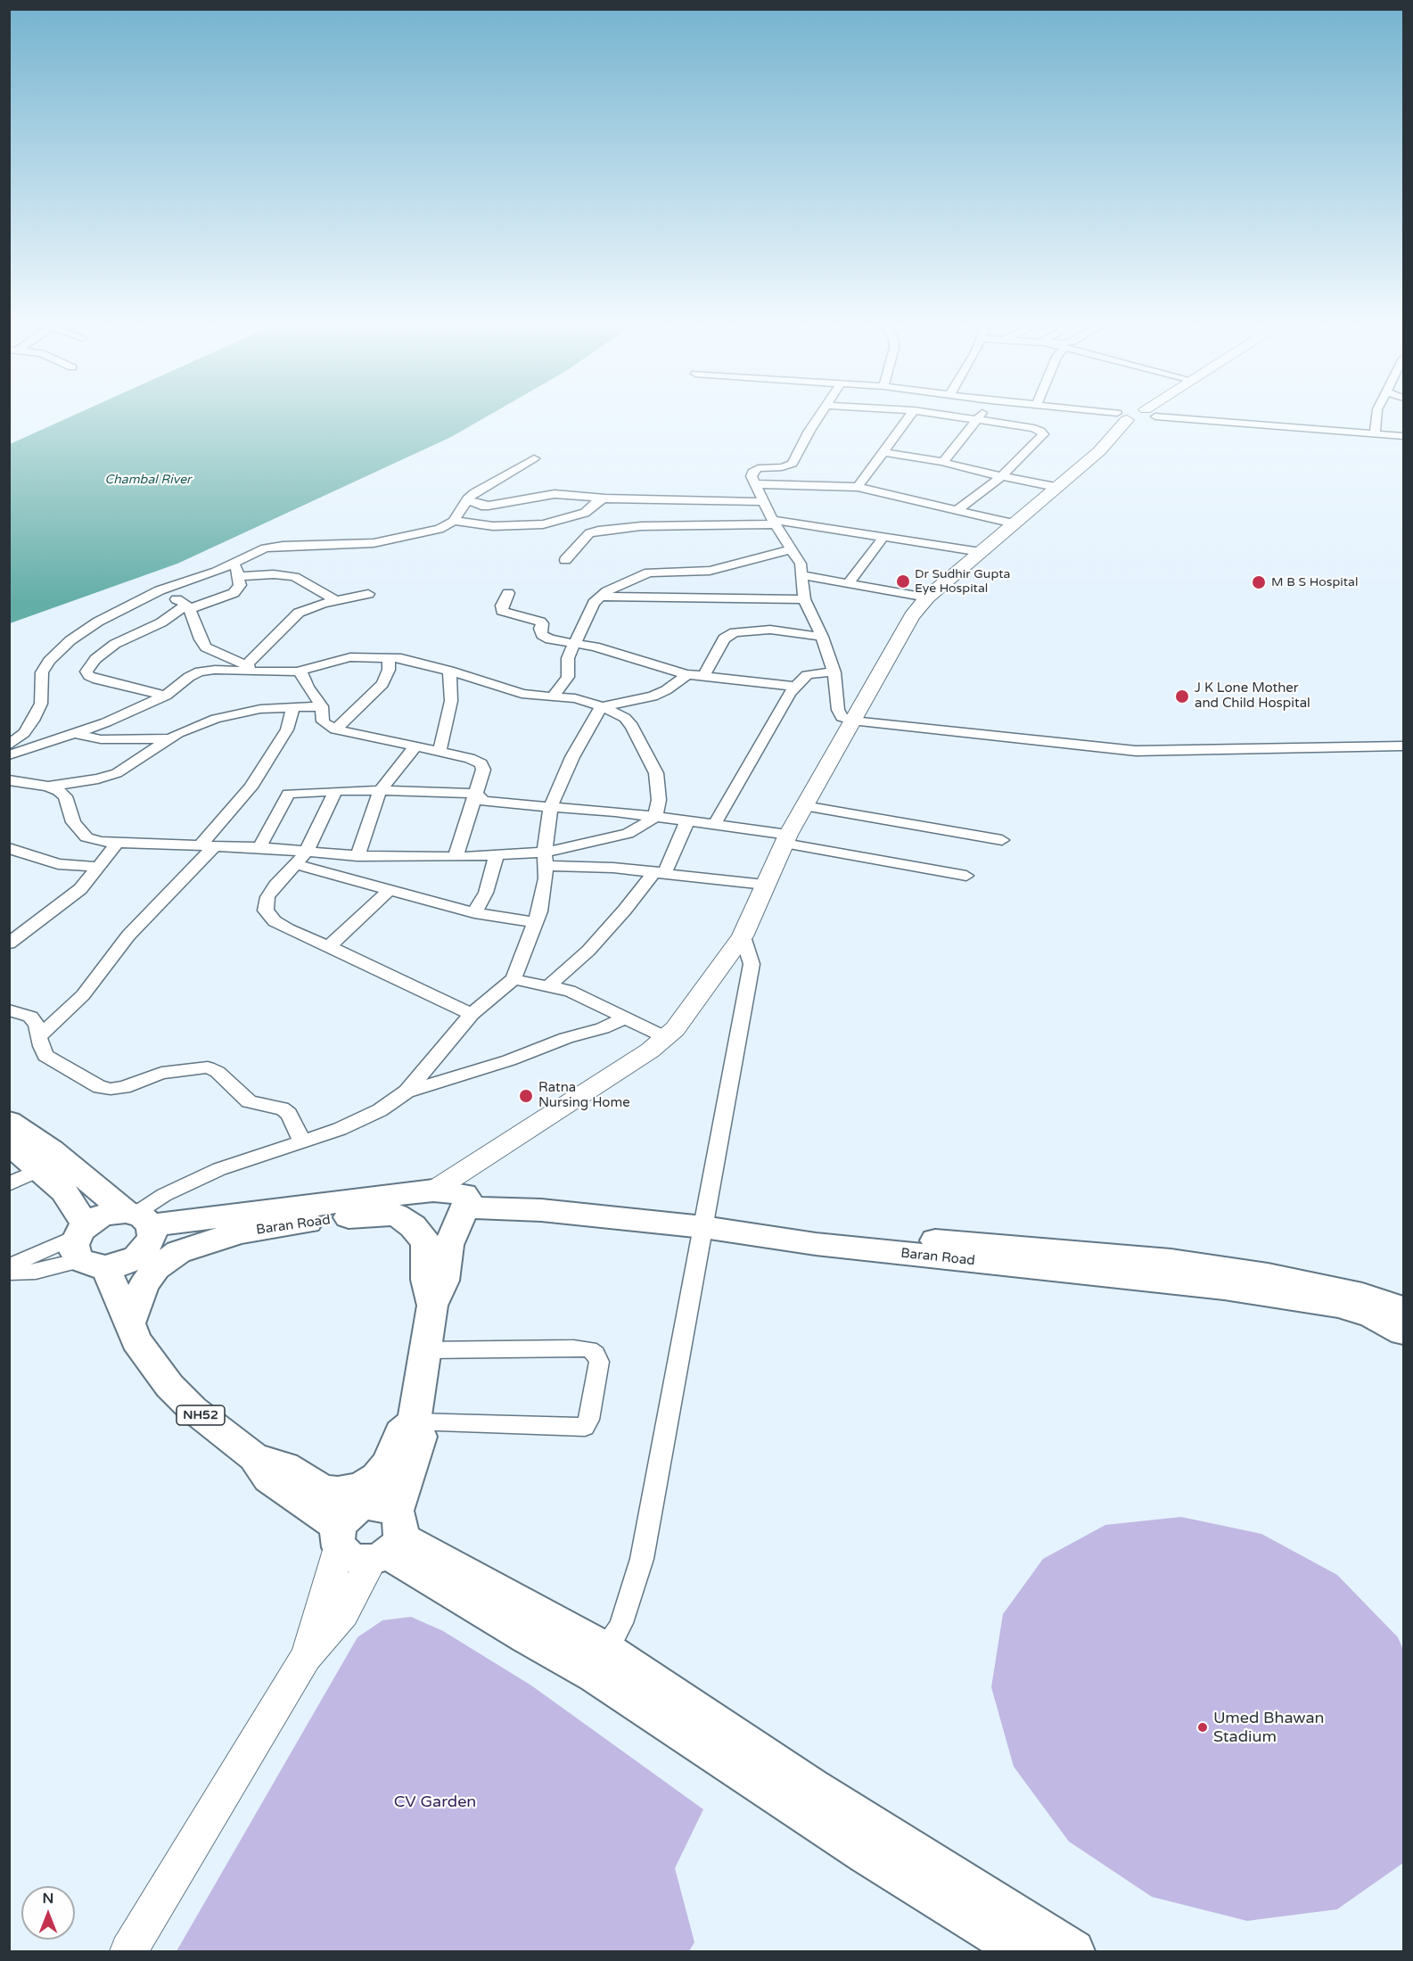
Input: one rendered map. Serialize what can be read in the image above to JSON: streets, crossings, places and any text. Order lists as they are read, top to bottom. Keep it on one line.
{"streets":{"main road":["Baran Road","NH52"]},"crossings":[["Baran Road","NH52"]],"water":["Chambal River"],"parks":["CV Garden"],"places":["Dr Sudhir Gupta Eye Hospital","M B S Hospital","J K Lone Mother and Child Hospital","Ratna Nursing Home","Umed Bhawan Stadium"],"north":"top"}
